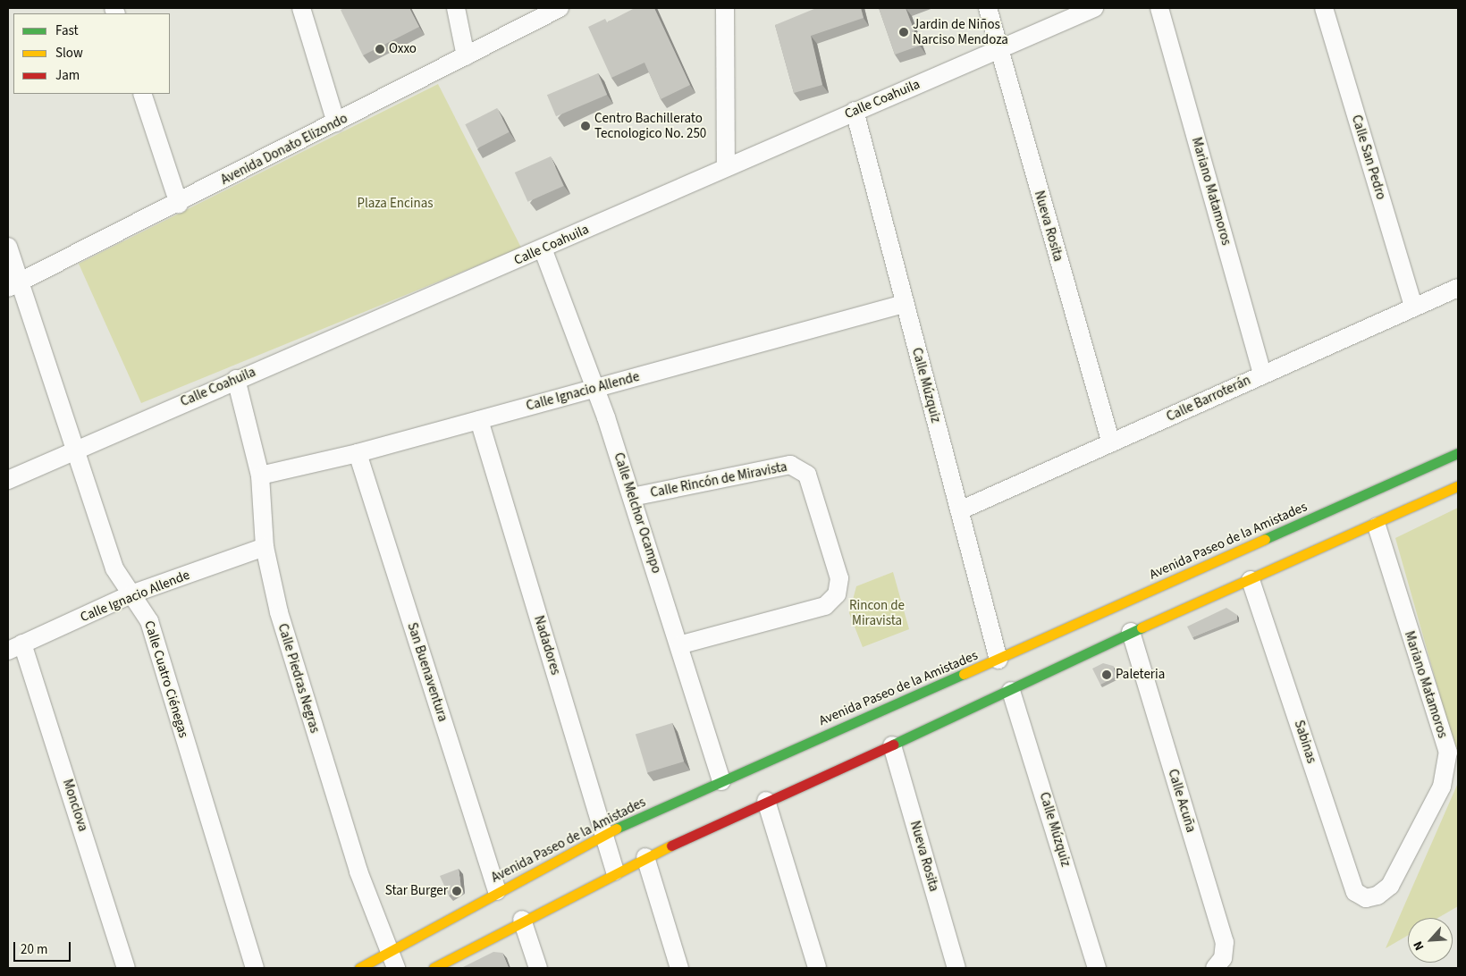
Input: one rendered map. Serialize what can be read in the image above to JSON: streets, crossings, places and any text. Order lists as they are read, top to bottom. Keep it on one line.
{"streets":{"street":["Calle Coahuila","Avenida Donato Elizondo","Calle San Pedro","Mariano Matamoros","Nueva Rosita","Calle Múzquiz","Calle Ignacio Allende","Calle Barroterán","Calle Rincón de Miravista","Calle Melchor Ocampo","Avenida Paseo de la Amistades","Nadadores","San Buenaventura","Calle Piedras Negras","Calle Cuatro Ciénegas","Sabinas","Calle Acuña","Monclova"]},"crossings":[["Calle Coahuila","Nueva Rosita"],["Calle Coahuila","Calle Múzquiz"],["Calle Coahuila","Calle Melchor Ocampo"],["Calle Coahuila","Calle Piedras Negras"],["Calle Coahuila","Calle Cuatro Ciénegas"],["Avenida Donato Elizondo","Calle Cuatro Ciénegas"],["Calle San Pedro","Calle Barroterán"],["Mariano Matamoros","Calle Barroterán"],["Mariano Matamoros","Sabinas"],["Nueva Rosita","Calle Barroterán"],["Calle Múzquiz","Calle Ignacio Allende"],["Calle Múzquiz","Calle Barroterán"],["Calle Múzquiz","Avenida Paseo de la Amistades"],["Calle Ignacio Allende","Calle Melchor Ocampo"],["Calle Ignacio Allende","Nadadores"],["Calle Ignacio Allende","San Buenaventura"],["Calle Ignacio Allende","Calle Piedras Negras"],["Calle Ignacio Allende","Calle Cuatro Ciénegas"],["Calle Ignacio Allende","Monclova"],["Calle Rincón de Miravista","Calle Melchor Ocampo"],["Calle Melchor Ocampo","Avenida Paseo de la Amistades"],["Avenida Paseo de la Amistades","Nadadores"],["Avenida Paseo de la Amistades","San Buenaventura"],["Avenida Paseo de la Amistades","Calle Piedras Negras"]],"parks":["Plaza Encinas","Rincon de Miravista"],"places":["Jardin de Niños Narciso Mendoza","Oxxo","Centro Bachillerato Tecnologico No. 250","Paleteria","Star Burger"],"legend":["Fast","Slow","Jam"],"scale_bar":"20 m","north":"bottom left"}
